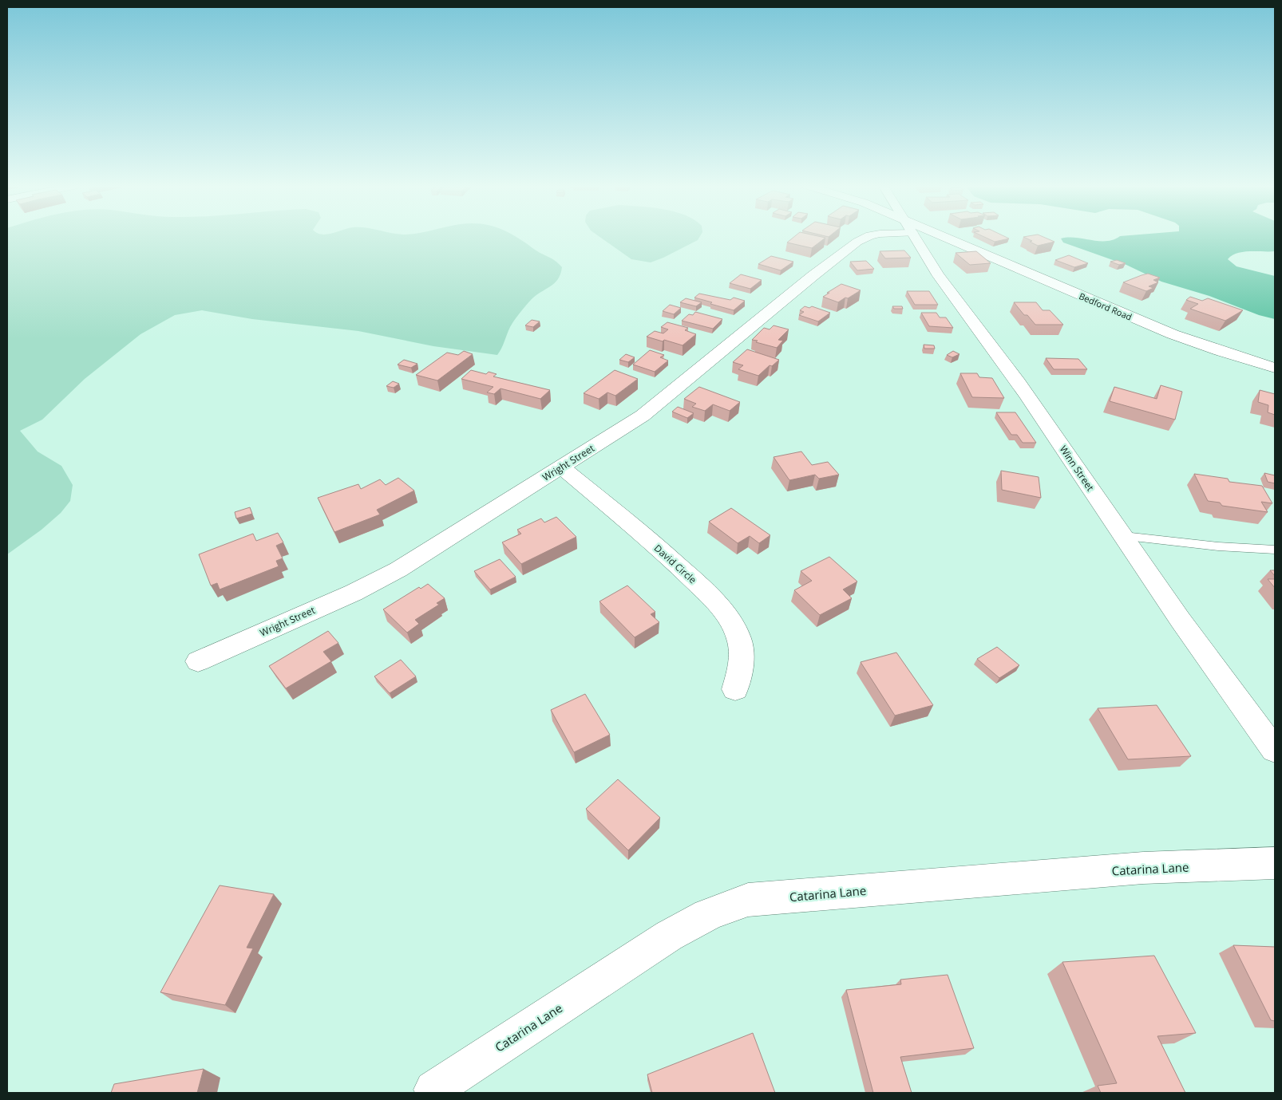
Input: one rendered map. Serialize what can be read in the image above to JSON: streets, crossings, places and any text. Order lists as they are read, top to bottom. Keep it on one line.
{"streets":{"street":["Bedford Road","Wright Street","Winn Street","David Circle","Catarina Lane"]},"crossings":[["Wright Street","David Circle"]]}
